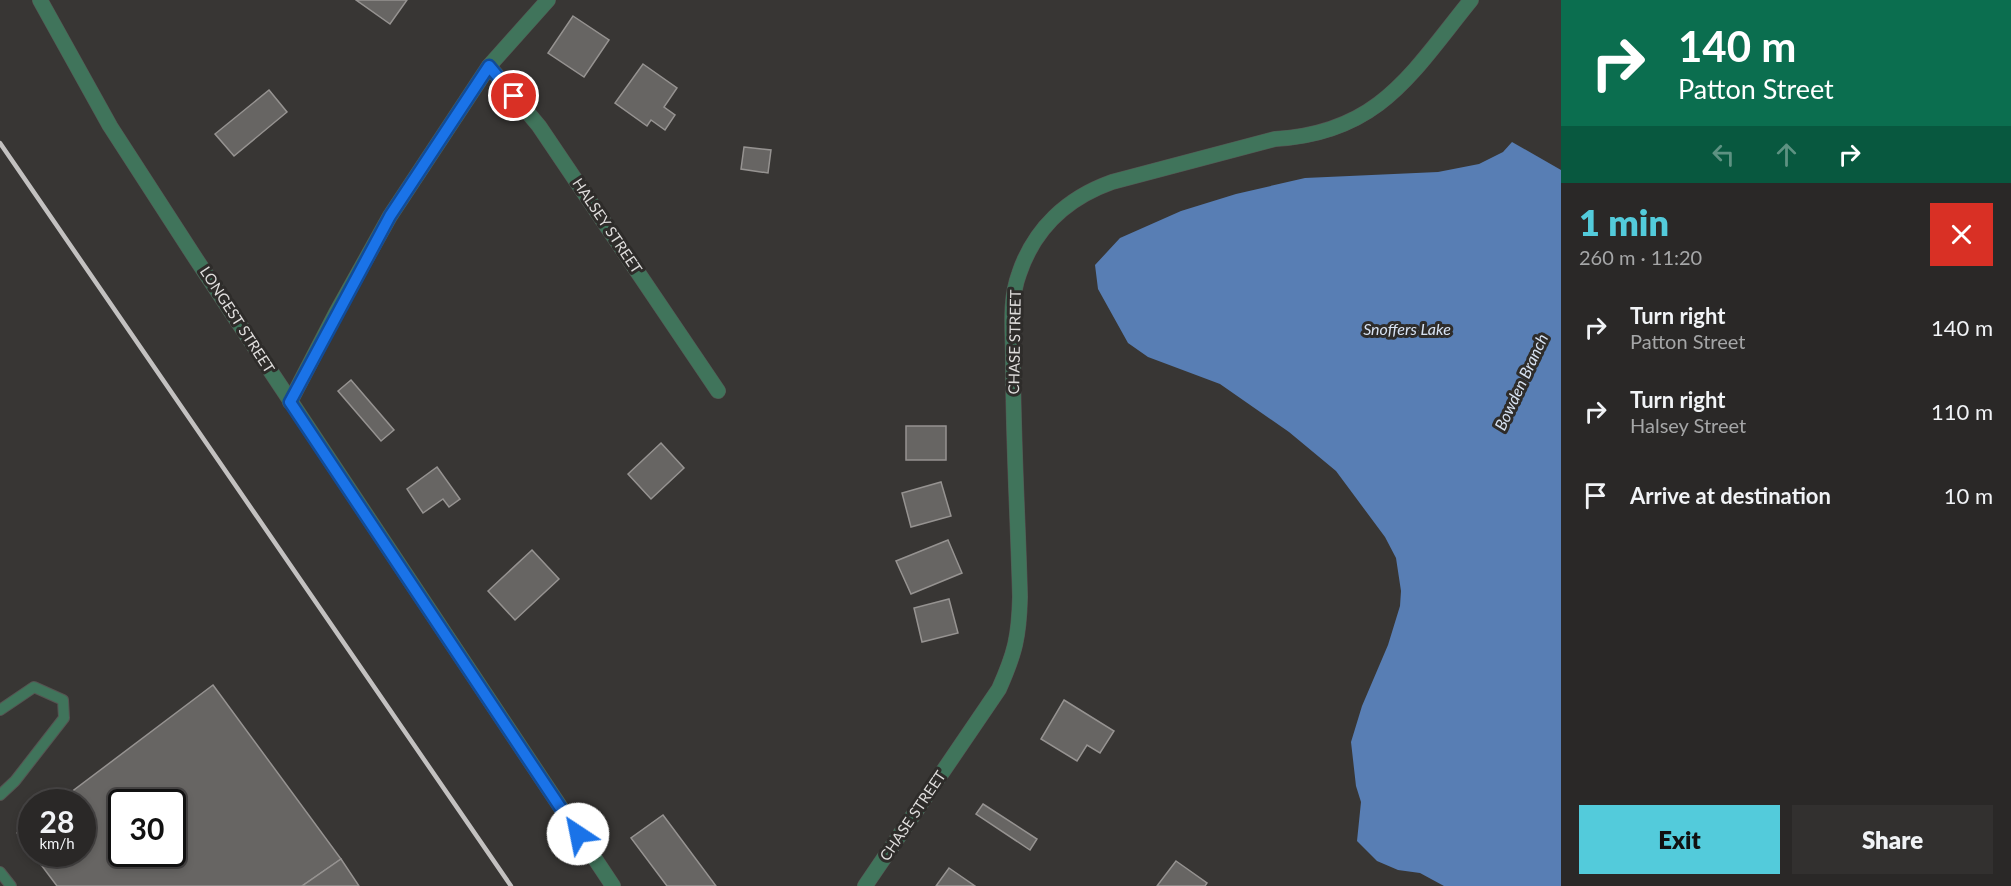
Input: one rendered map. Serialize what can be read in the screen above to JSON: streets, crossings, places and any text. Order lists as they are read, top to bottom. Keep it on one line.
{"streets":{"street":["HALSEY STREET","LONGEST STREET","CHASE STREET"]},"water":["Snoffers Lake","Bowden Branch"],"page":{"turn":["140 m","Patton Street"],"heading":["1 min","260 m · 11:20"],"list":[{"name":"Turn right","note":"Patton Street","value":"140 m"},{"name":"Turn right","note":"Halsey Street","value":"110 m"},{"name":"Arrive at destination","value":"10 m"}],"speed":"28 km/h","limit":"30","buttons":["Exit","Share"]}}
